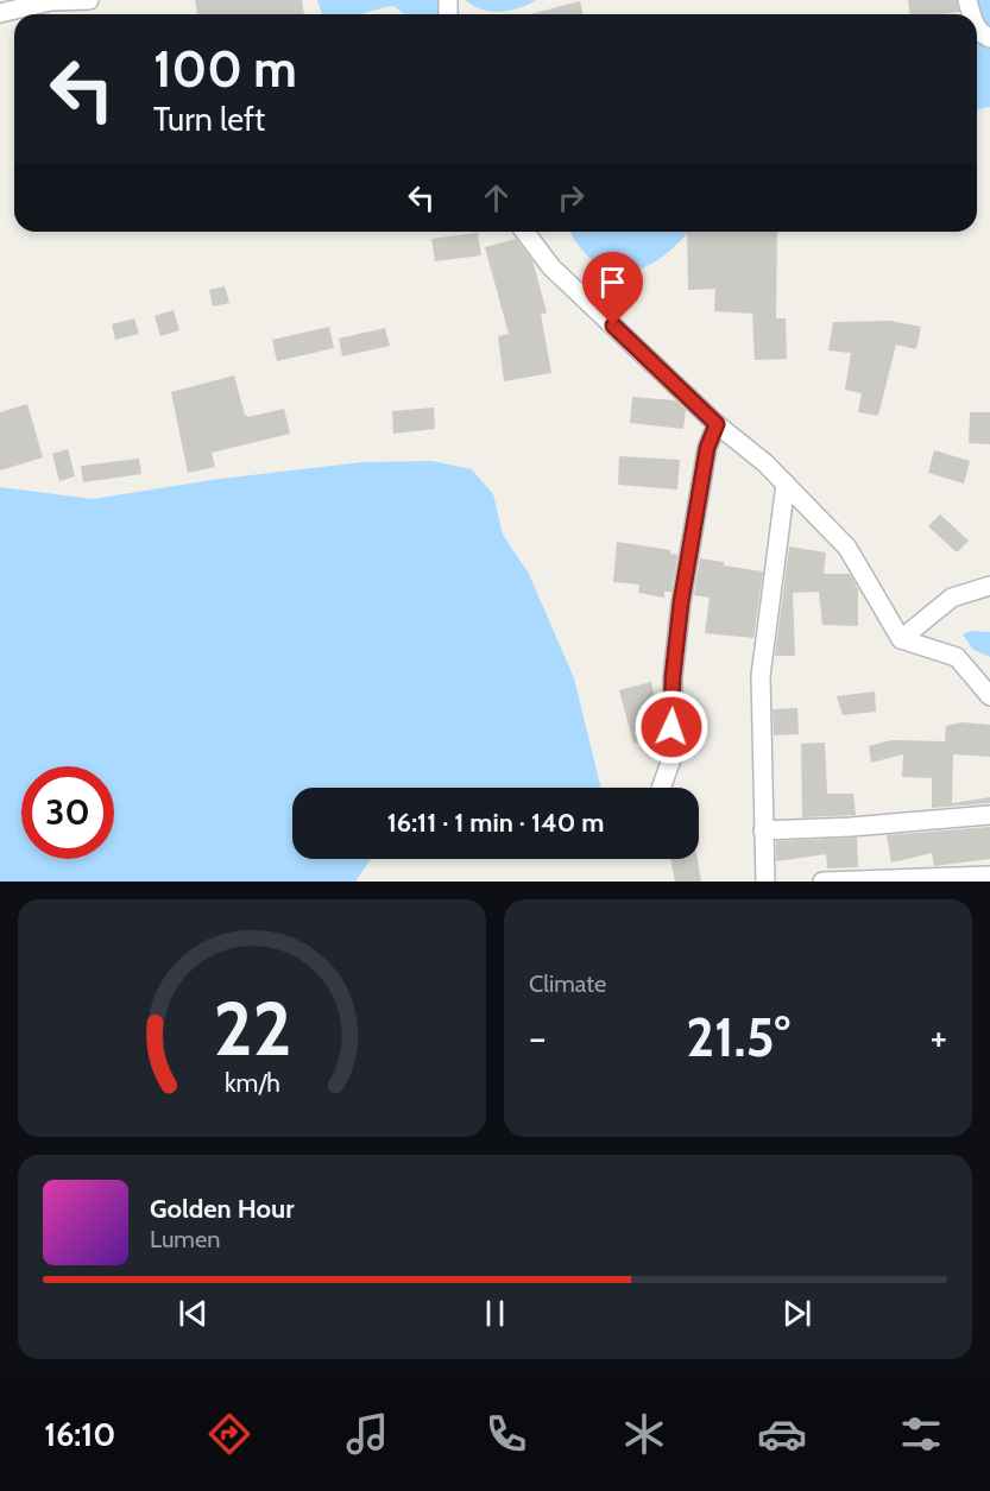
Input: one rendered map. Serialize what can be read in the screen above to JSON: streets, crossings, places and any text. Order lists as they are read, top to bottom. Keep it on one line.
{"page":{"turn":["100 m","Turn left"],"limit":"30","trip":"16:11 · 1 min · 140 m","tile":"Climate","heat":["−","21.5°","+"],"song":["Golden Hour","Lumen"],"tabs":"16:10","gauge":["22","km/h"]}}
